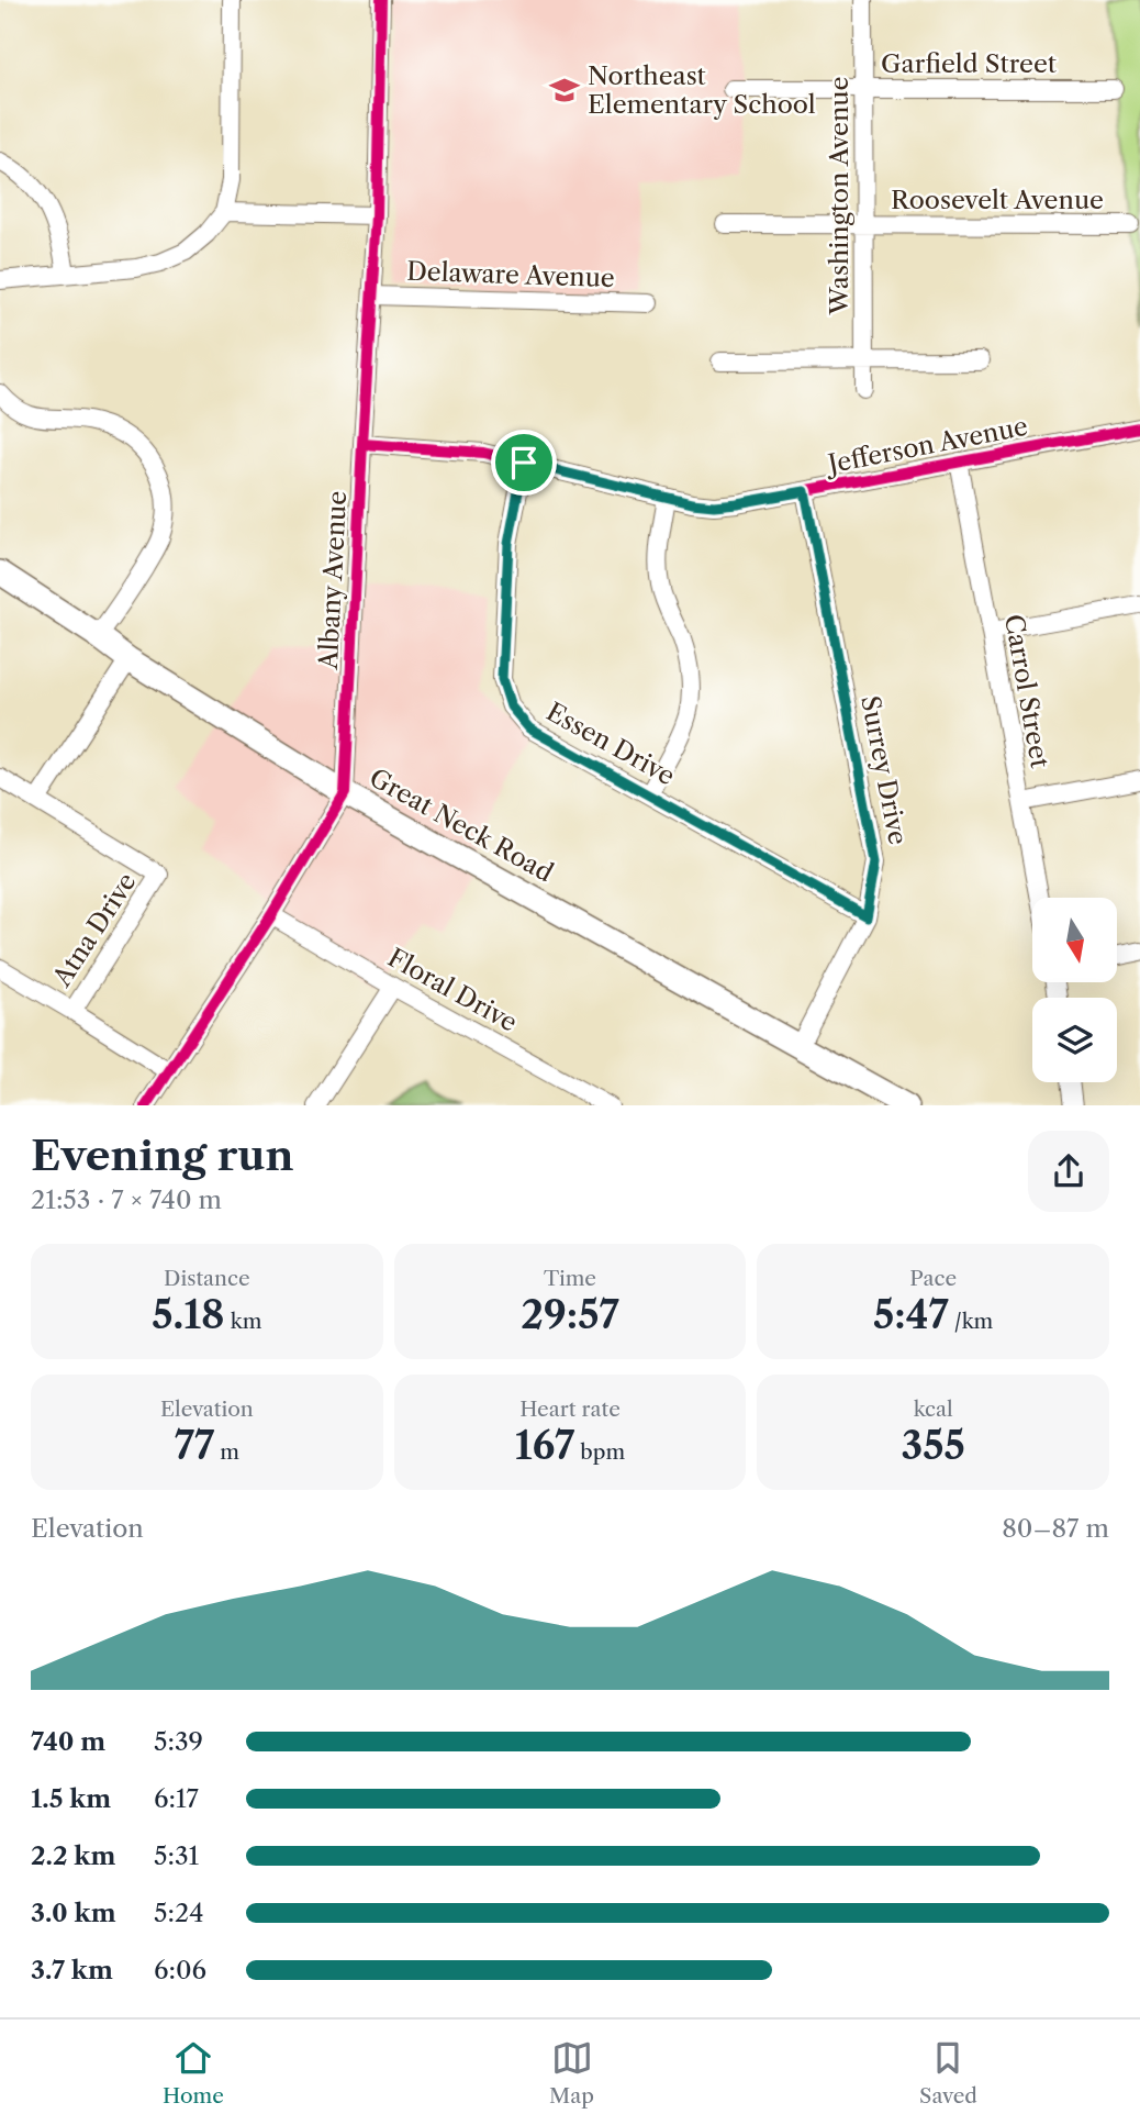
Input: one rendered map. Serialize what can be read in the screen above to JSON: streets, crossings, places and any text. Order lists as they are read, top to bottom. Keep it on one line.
{"streets":{"main road":["Great Neck Road"],"street":["Garfield Street","Washington Avenue","Roosevelt Avenue","Delaware Avenue","Jefferson Avenue","Albany Avenue","Carrol Street","Essen Drive","Surrey Drive","Atna Drive","Floral Drive"]},"crossings":[["Garfield Street","Washington Avenue"],["Washington Avenue","Roosevelt Avenue"],["Delaware Avenue","Albany Avenue"],["Jefferson Avenue","Albany Avenue"],["Jefferson Avenue","Carrol Street"],["Jefferson Avenue","Essen Drive"],["Jefferson Avenue","Surrey Drive"],["Albany Avenue","Great Neck Road"],["Albany Avenue","Floral Drive"],["Essen Drive","Surrey Drive"],["Surrey Drive","Great Neck Road"]],"places":{"school or university":["Northeast Elementary School"]},"north":"bottom","page":{"heading":["Evening run","21:53 · 7 × 740 m"],"stats":[["Distance","5.18 km"],["Time","29:57"],["Pace","5:47 /km"],["Elevation","77 m"],["Heart rate","167 bpm"],["kcal","355"]],"chart":["Elevation","80–87 m"],"list":[{"name":"740 m","note":"5:39"},{"name":"1.5 km","note":"6:17"},{"name":"2.2 km","note":"5:31"},{"name":"3.0 km","note":"5:24"},{"name":"3.7 km","note":"6:06"}],"tabs":["Home","Map","Saved"]}}
